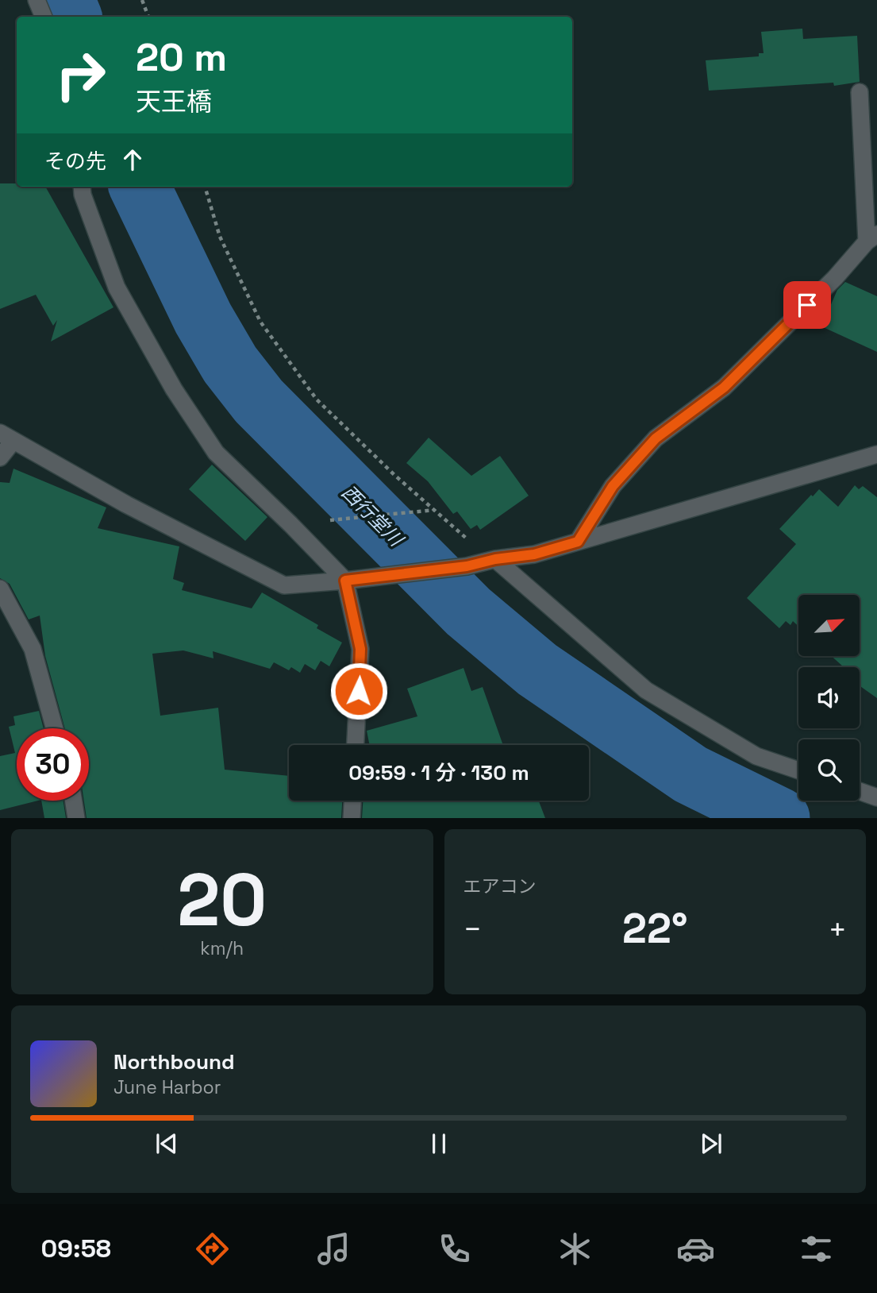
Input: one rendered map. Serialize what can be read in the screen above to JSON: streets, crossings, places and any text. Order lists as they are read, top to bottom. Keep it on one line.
{"water":["西行堂川"],"north":"top right","page":{"turn":["20 m","天王橋"],"then":"その先","limit":"30","trip":"09:59 · 1 分 · 130 m","tile":[["20","km/h"],"エアコン"],"heat":["−","22°","+"],"song":["Northbound","June Harbor"],"tabs":"09:58"}}
